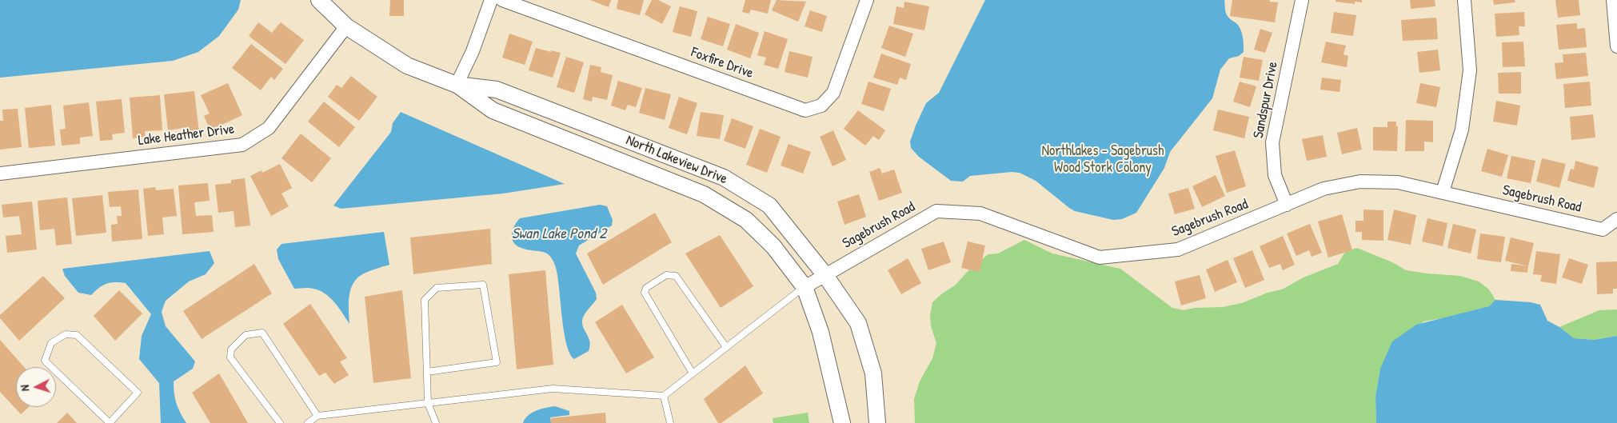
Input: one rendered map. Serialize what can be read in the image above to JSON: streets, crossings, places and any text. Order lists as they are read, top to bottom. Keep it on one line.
{"streets":{"street":["Foxfire Drive","Sandspur Drive","Lake Heather Drive","North Lakeview Drive","Sagebrush Road"]},"crossings":[["Sandspur Drive","Sagebrush Road"],["Lake Heather Drive","North Lakeview Drive"],["North Lakeview Drive","Sagebrush Road"]],"water":["Swan Lake Pond 2"],"parks":["Northlakes - Sagebrush Wood Stork Colony"],"north":"left"}
